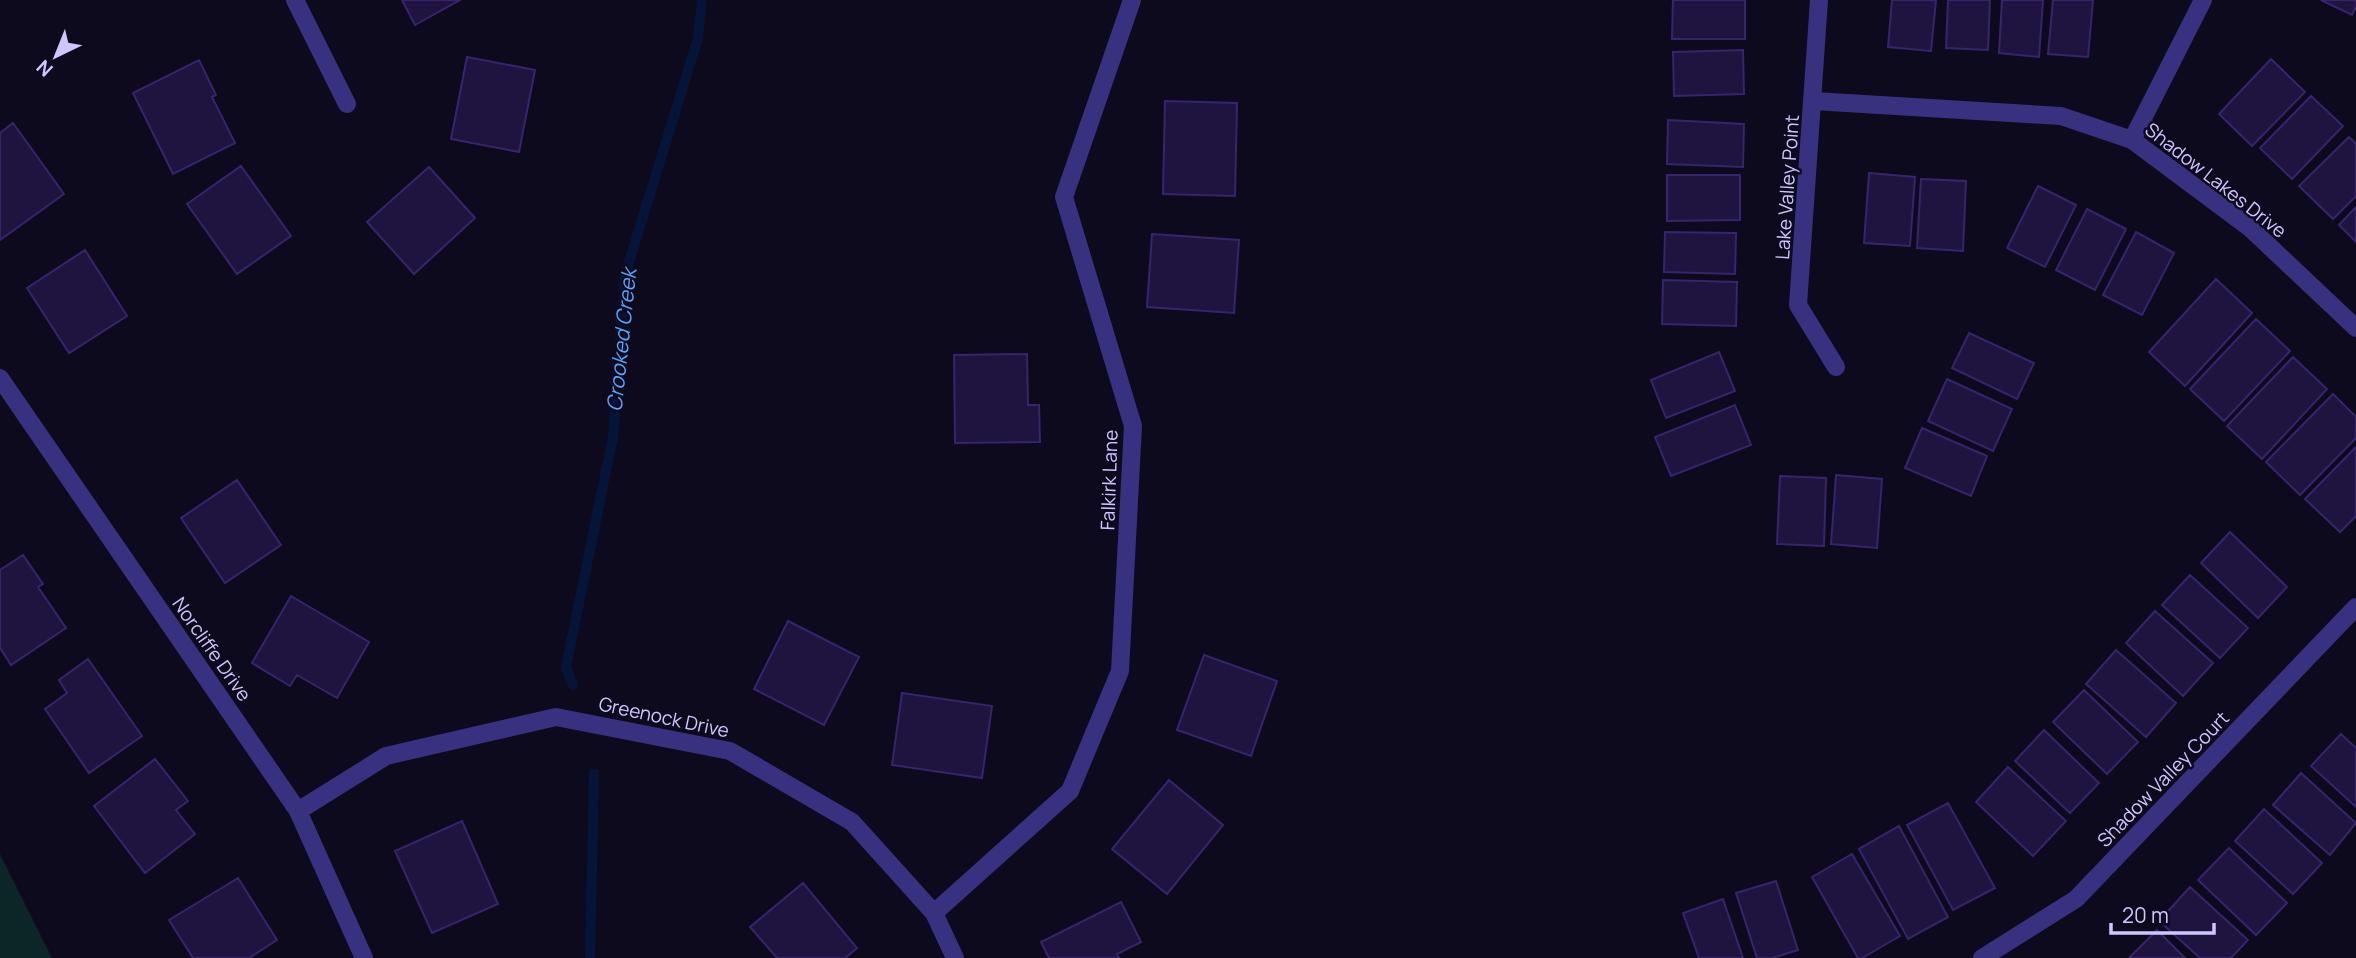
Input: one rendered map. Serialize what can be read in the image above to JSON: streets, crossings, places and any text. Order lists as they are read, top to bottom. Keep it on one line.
{"streets":{"street":["Shadow Lakes Drive","Lake Valley Point","Falkirk Lane","Norcliffe Drive","Greenock Drive","Shadow Valley Court"]},"crossings":[["Shadow Lakes Drive","Lake Valley Point"],["Falkirk Lane","Greenock Drive"],["Norcliffe Drive","Greenock Drive"]],"water":["Crooked Creek"],"scale_bar":"20 m","north":"bottom left"}
